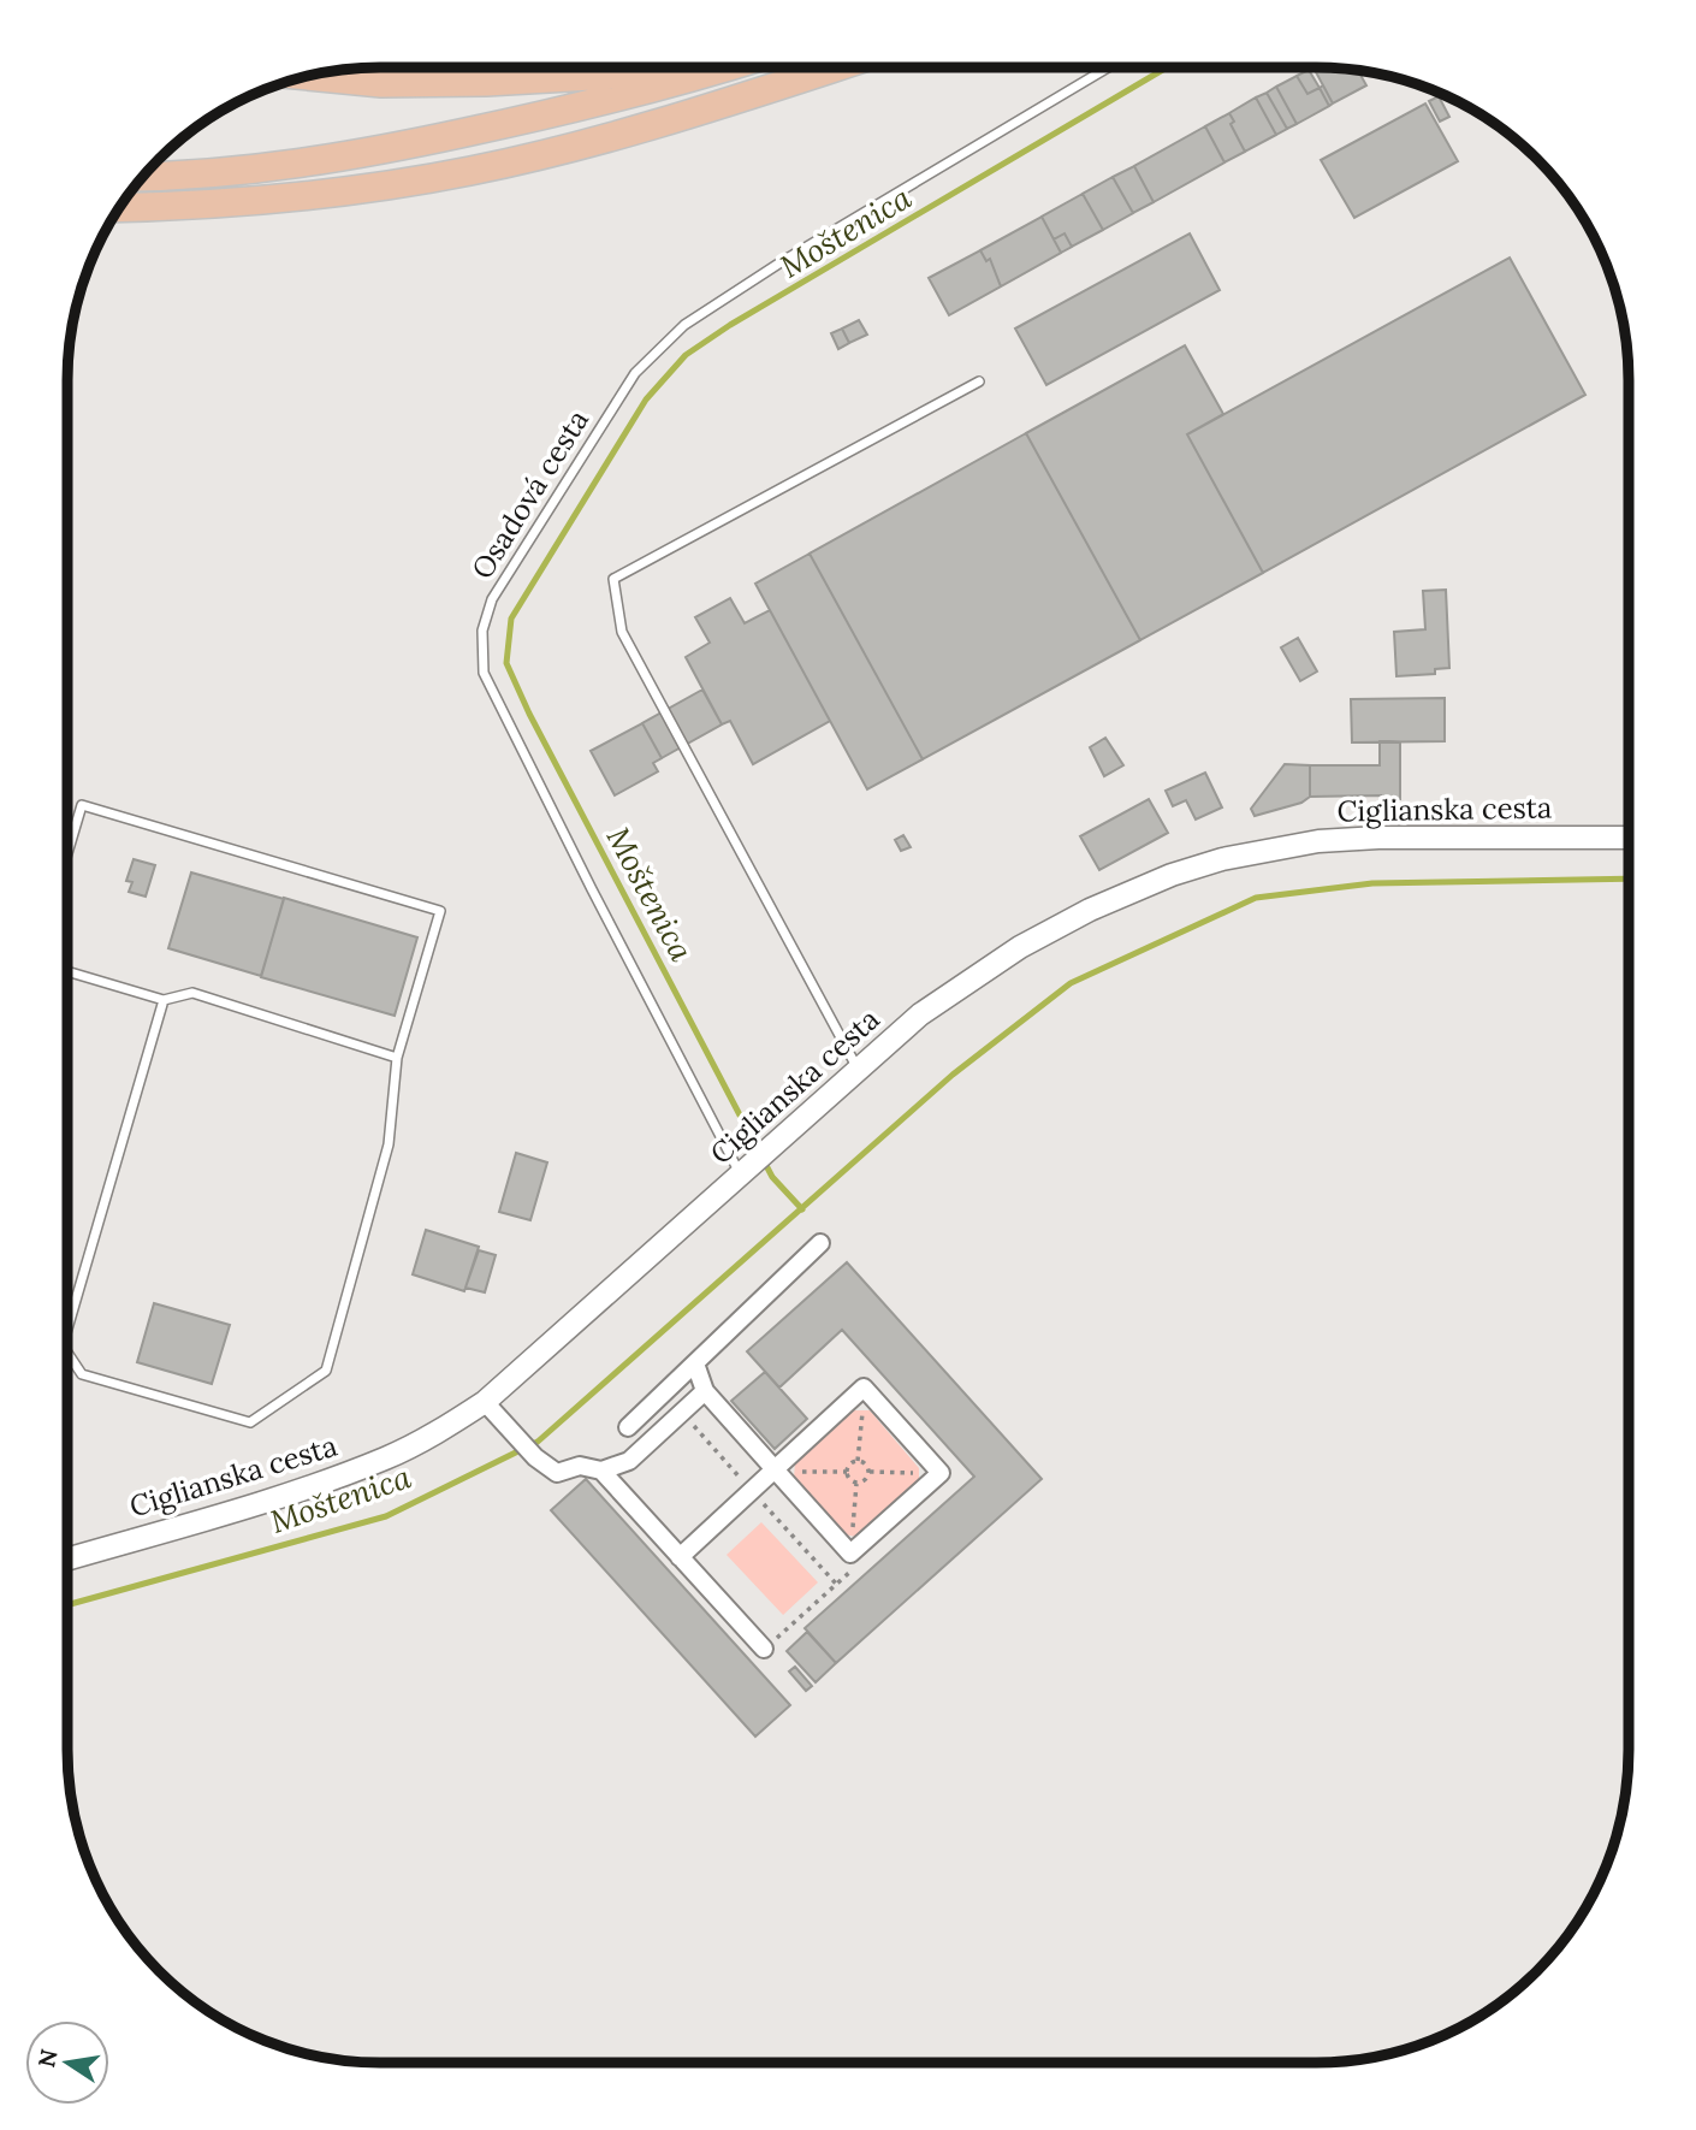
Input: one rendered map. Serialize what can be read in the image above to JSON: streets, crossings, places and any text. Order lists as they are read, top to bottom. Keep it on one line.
{"streets":{"street":["Ciglianska cesta"],"lane":["Osadová cesta"]},"crossings":[["Osadová cesta","Ciglianska cesta"]],"water":["Moštenica"],"north":"left"}
